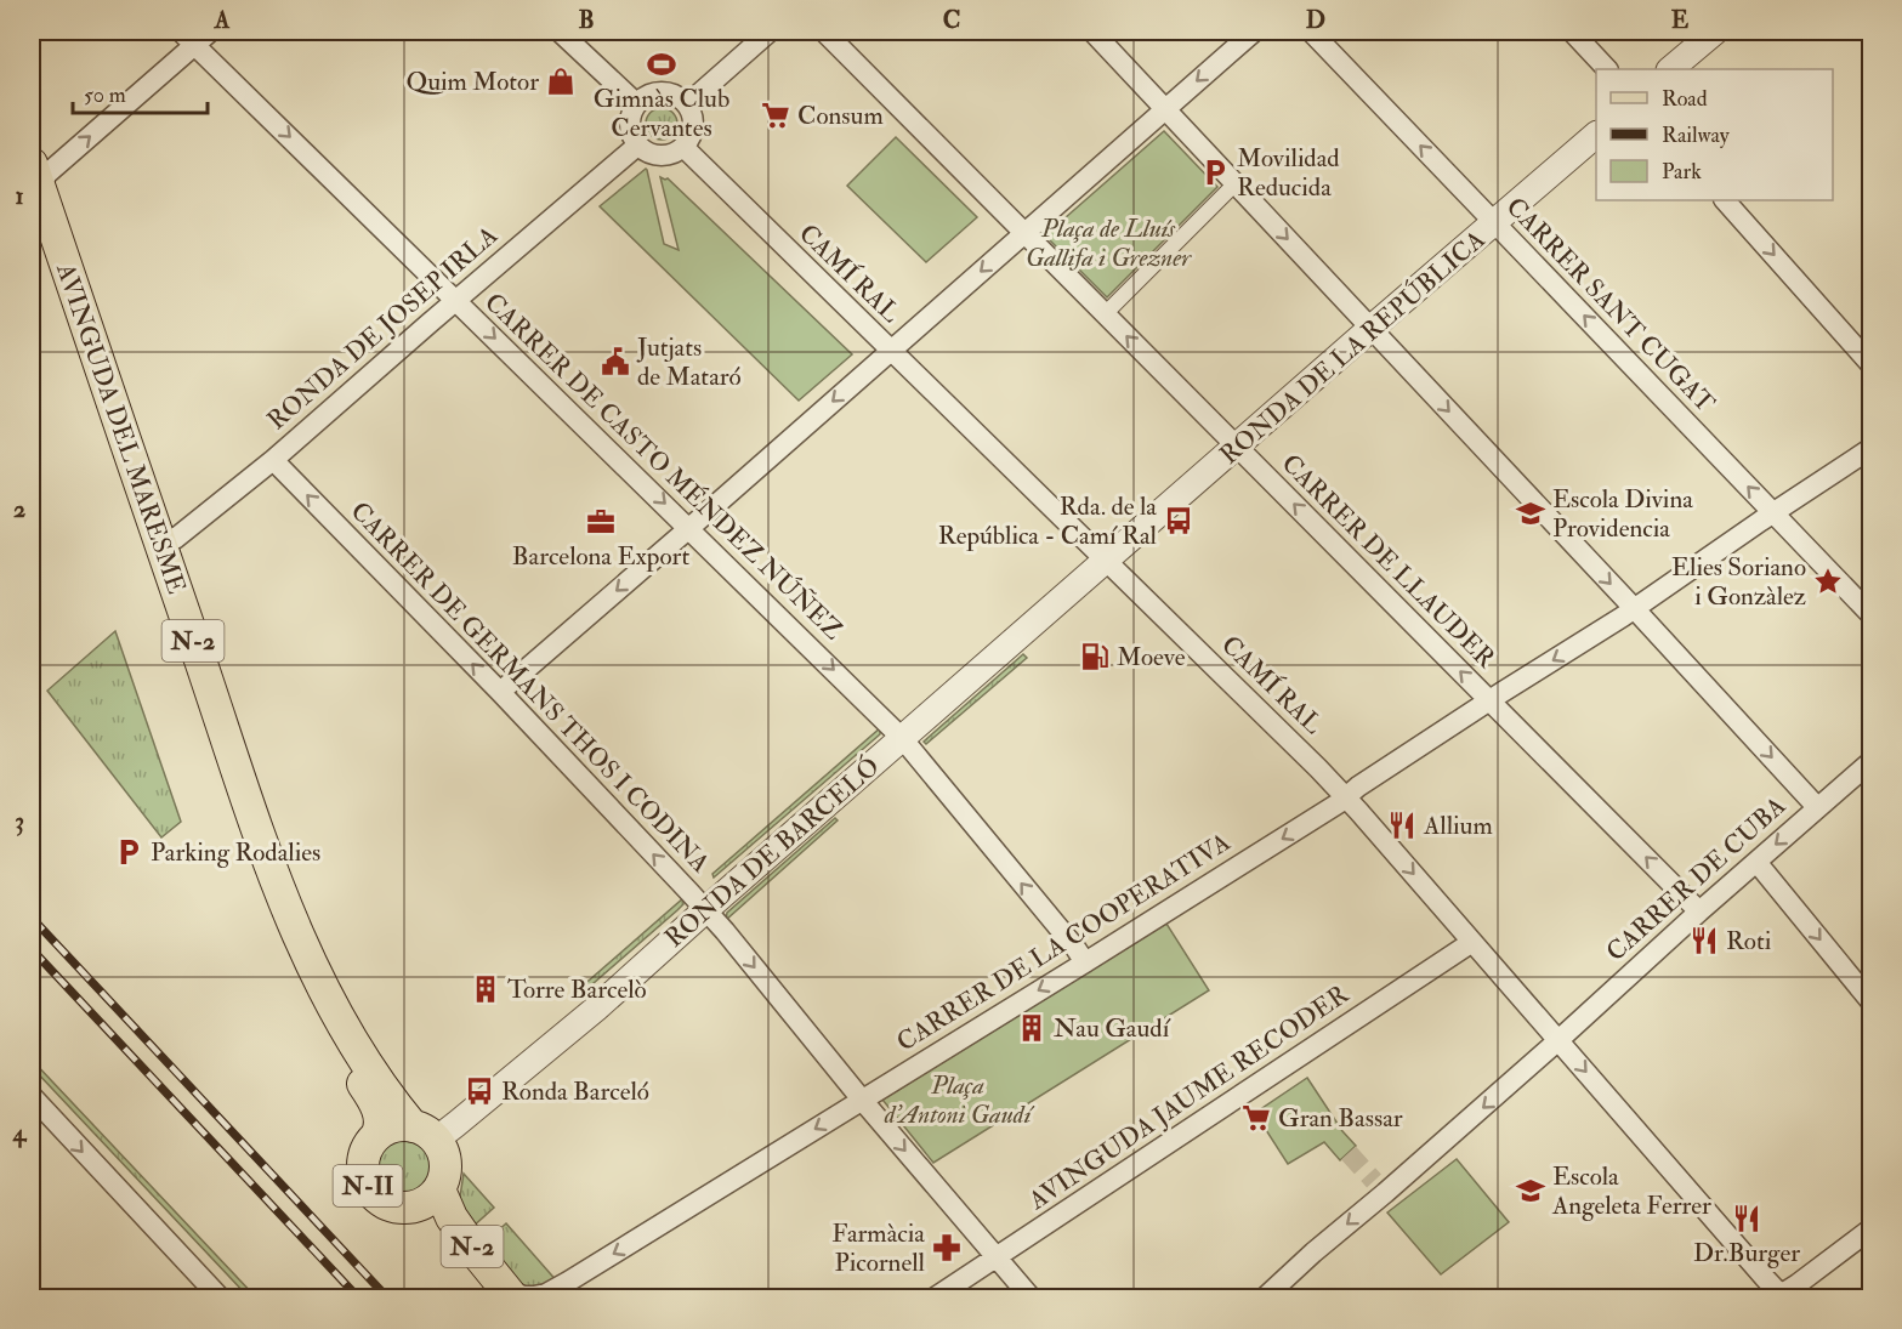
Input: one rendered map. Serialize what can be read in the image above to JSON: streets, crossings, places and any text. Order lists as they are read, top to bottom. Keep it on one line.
{"streets":{"main road":["AVINGUDA DEL MARESME","N-2","N-II"],"street":["CAMÍ RAL","CARRER SANT CUGAT","RONDA DE JOSEP IRLA","RONDA DE LA REPÚBLICA","CARRER DE CASTO MÉNDEZ NÚÑEZ","CARRER DE LLAUDER","CARRER DE GERMANS THOS I CODINA","RONDA DE BARCELÓ","CARRER DE CUBA","CARRER DE LA COOPERATIVA","AVINGUDA JAUME RECODER"]},"crossings":[["CAMÍ RAL","RONDA DE JOSEP IRLA"],["CAMÍ RAL","RONDA DE LA REPÚBLICA"],["CAMÍ RAL","RONDA DE BARCELÓ"],["CAMÍ RAL","CARRER DE CUBA"],["CAMÍ RAL","CARRER DE LA COOPERATIVA"],["CAMÍ RAL","AVINGUDA JAUME RECODER"],["CARRER SANT CUGAT","RONDA DE LA REPÚBLICA"],["CARRER SANT CUGAT","CARRER DE LA COOPERATIVA"],["RONDA DE JOSEP IRLA","AVINGUDA DEL MARESME"],["RONDA DE JOSEP IRLA","CARRER DE CASTO MÉNDEZ NÚÑEZ"],["RONDA DE JOSEP IRLA","CARRER DE GERMANS THOS I CODINA"],["RONDA DE LA REPÚBLICA","CARRER DE LLAUDER"],["RONDA DE LA REPÚBLICA","RONDA DE BARCELÓ"],["AVINGUDA DEL MARESME","N-2"],["AVINGUDA DEL MARESME","RONDA DE BARCELÓ"],["AVINGUDA DEL MARESME","N-II"],["CARRER DE CASTO MÉNDEZ NÚÑEZ","RONDA DE BARCELÓ"],["CARRER DE CASTO MÉNDEZ NÚÑEZ","CARRER DE LA COOPERATIVA"],["CARRER DE LLAUDER","CARRER DE CUBA"],["CARRER DE LLAUDER","CARRER DE LA COOPERATIVA"],["N-2","RONDA DE BARCELÓ"],["N-2","CARRER DE LA COOPERATIVA"],["N-2","N-II"],["CARRER DE GERMANS THOS I CODINA","RONDA DE BARCELÓ"],["CARRER DE GERMANS THOS I CODINA","CARRER DE LA COOPERATIVA"],["CARRER DE GERMANS THOS I CODINA","AVINGUDA JAUME RECODER"],["RONDA DE BARCELÓ","N-II"]],"one_way":["CARRER DE CUBA","CARRER DE LA COOPERATIVA"],"parks":["Plaça de Lluís Gallifa i Grezner","Plaça d'Antoni Gaudí"],"places":{"sports":["Gimnàs Club Cervantes"],"shop":["Quim Motor"],"supermarket":["Consum","Gran Bassar"],"parking":["Movilidad Reducida","Parking Rodalies"],"public building":["Jutjats de Mataró"],"school or university":["Escola Divina Providencia","Escola Angeleta Ferrer"],"bus stop":["Rda. de la República - Camí Ral","Ronda Barceló"],"office":["Barcelona Export"],"place":["Elies Soriano i Gonzàlez"],"fuel station":["Moeve"],"restaurant":["Allium","Roti","Dr.Burger"],"building":["Torre Barcelò","Nau Gaudí"],"pharmacy":["Farmàcia Picornell"]},"legend":["Road","Railway","Park"],"scale_bar":"50 m","grid":{"columns":["A","B","C","D","E"],"rows":["1","2","3","4"]}}
